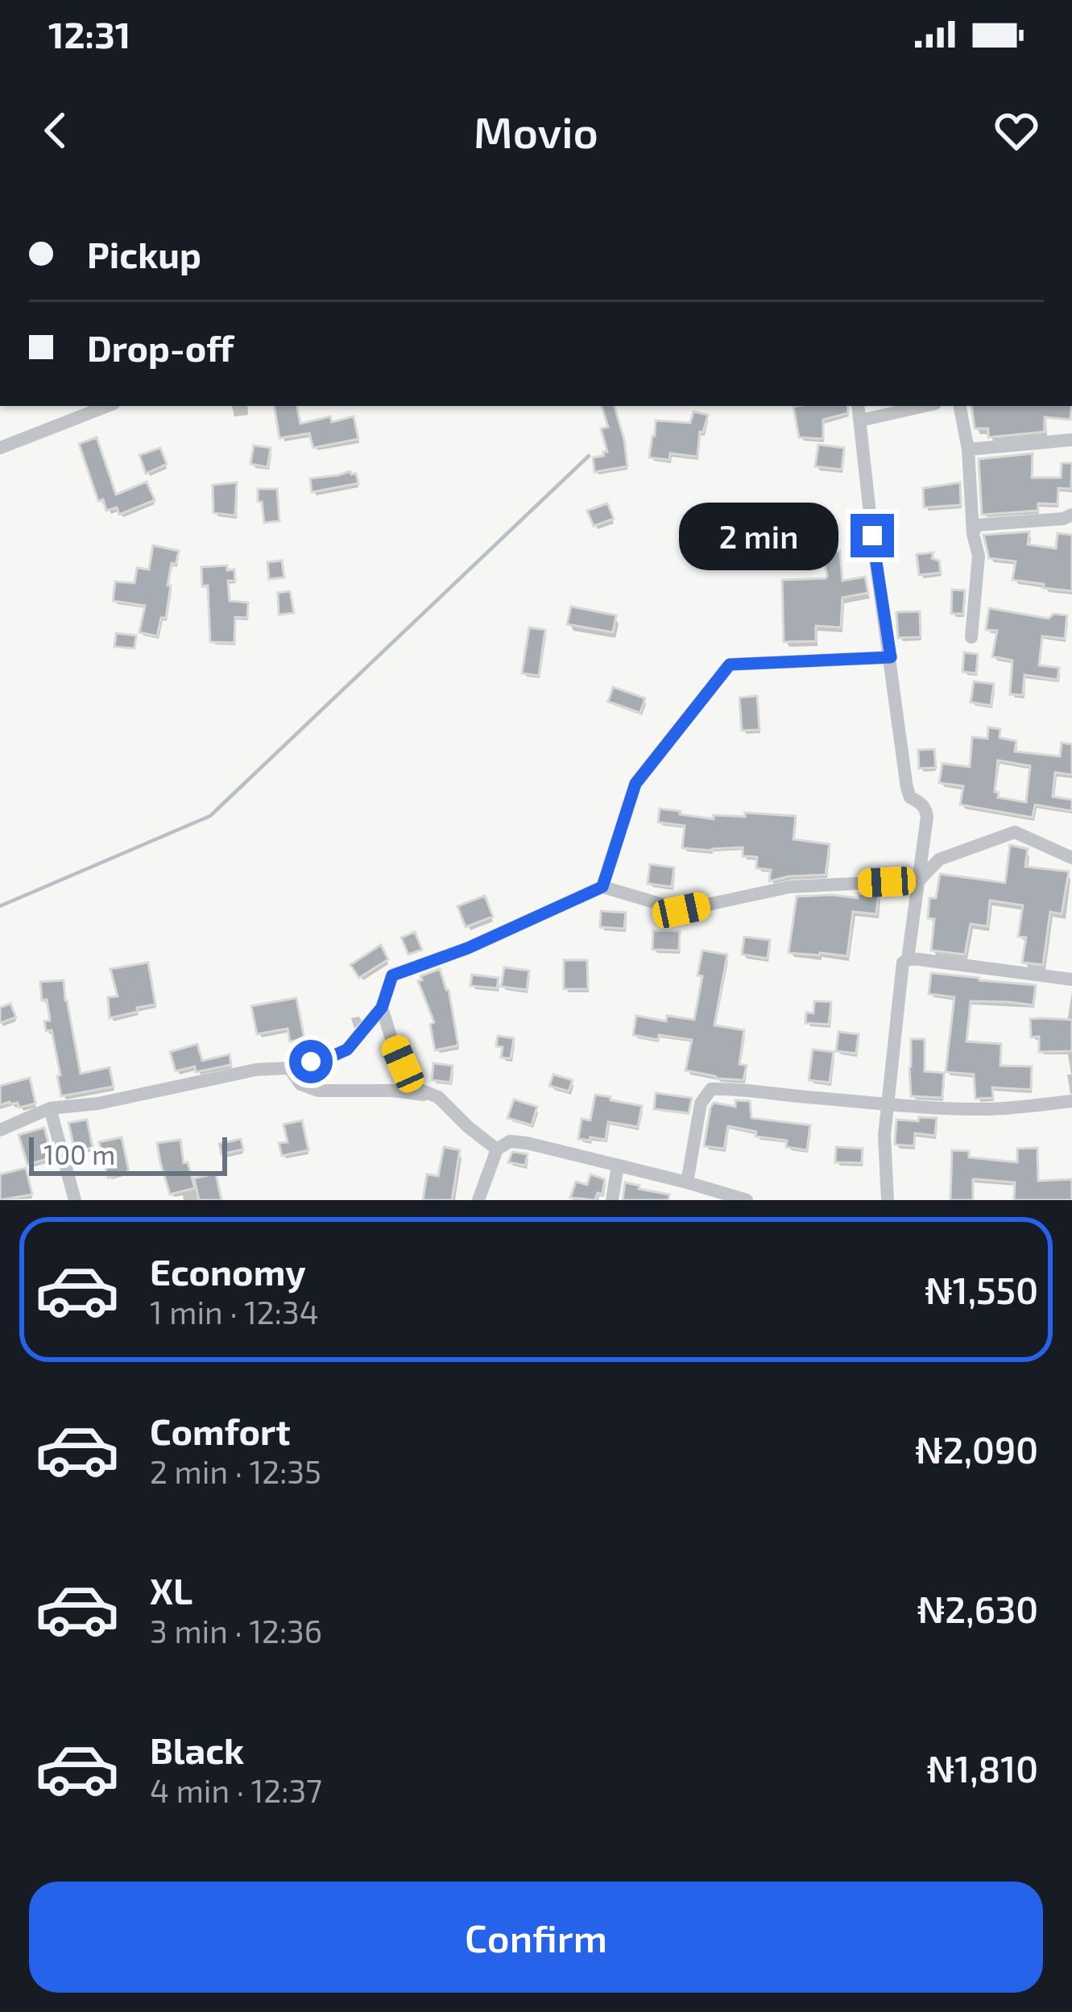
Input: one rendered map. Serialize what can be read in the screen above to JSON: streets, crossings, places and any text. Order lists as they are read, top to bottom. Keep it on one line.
{"scale_bar":"100 m","page":{"status":"12:31","header":"Movio","banner":["Pickup","Drop-off"],"bubble":"2 min","scale":"100 m","list":[{"name":"Economy","note":"1 min · 12:34","value":"₦1,550"},{"name":"Comfort","note":"2 min · 12:35","value":"₦2,090"},{"name":"XL","note":"3 min · 12:36","value":"₦2,630"},{"name":"Black","note":"4 min · 12:37","value":"₦1,810"}],"buttons":"Confirm"}}
